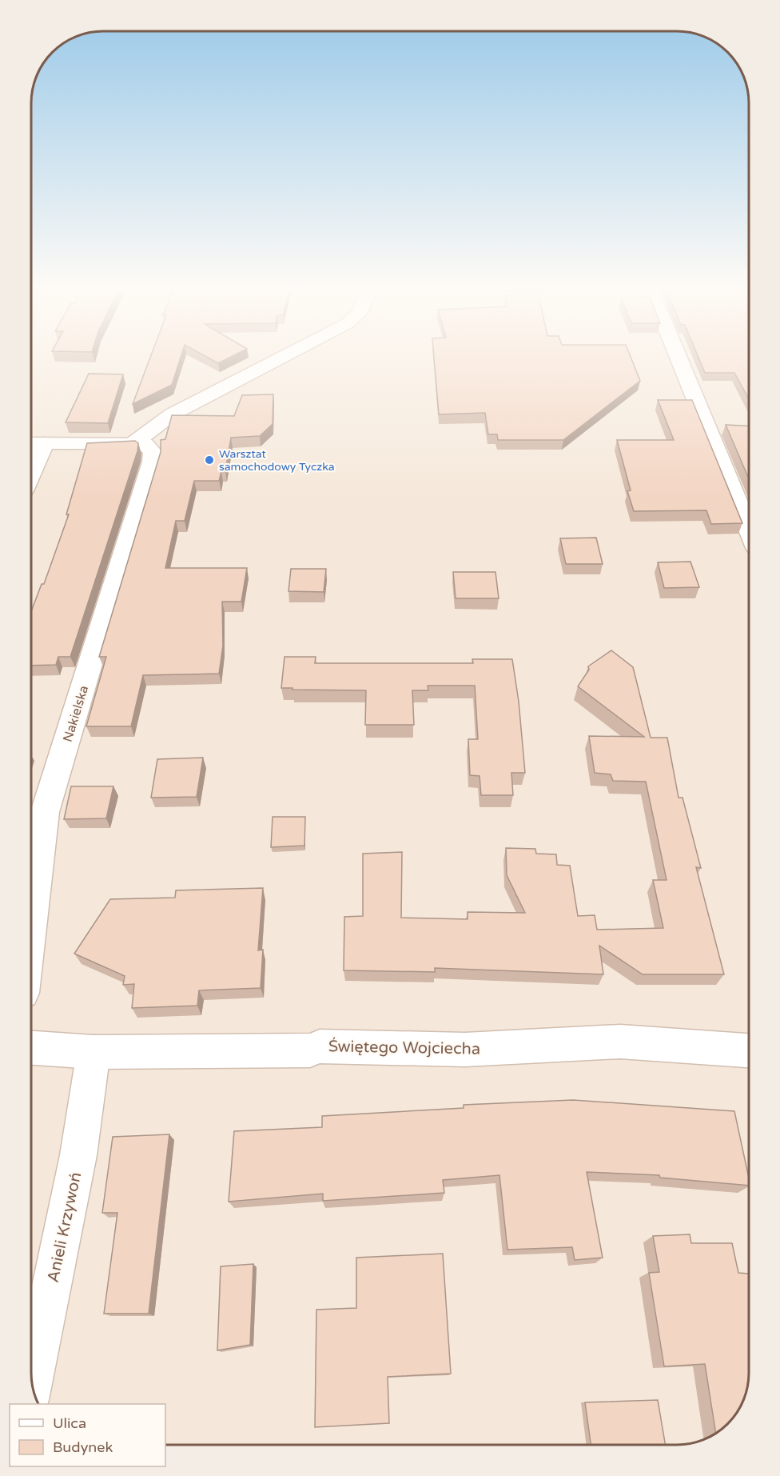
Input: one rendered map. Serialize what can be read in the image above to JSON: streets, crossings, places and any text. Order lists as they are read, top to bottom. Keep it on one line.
{"streets":{"street":["Nakielska","Świętego Wojciecha","Anieli Krzywoń"]},"crossings":[["Świętego Wojciecha","Anieli Krzywoń"]],"places":["Warsztat samochodowy Tyczka"],"legend":["Ulica","Budynek"]}
